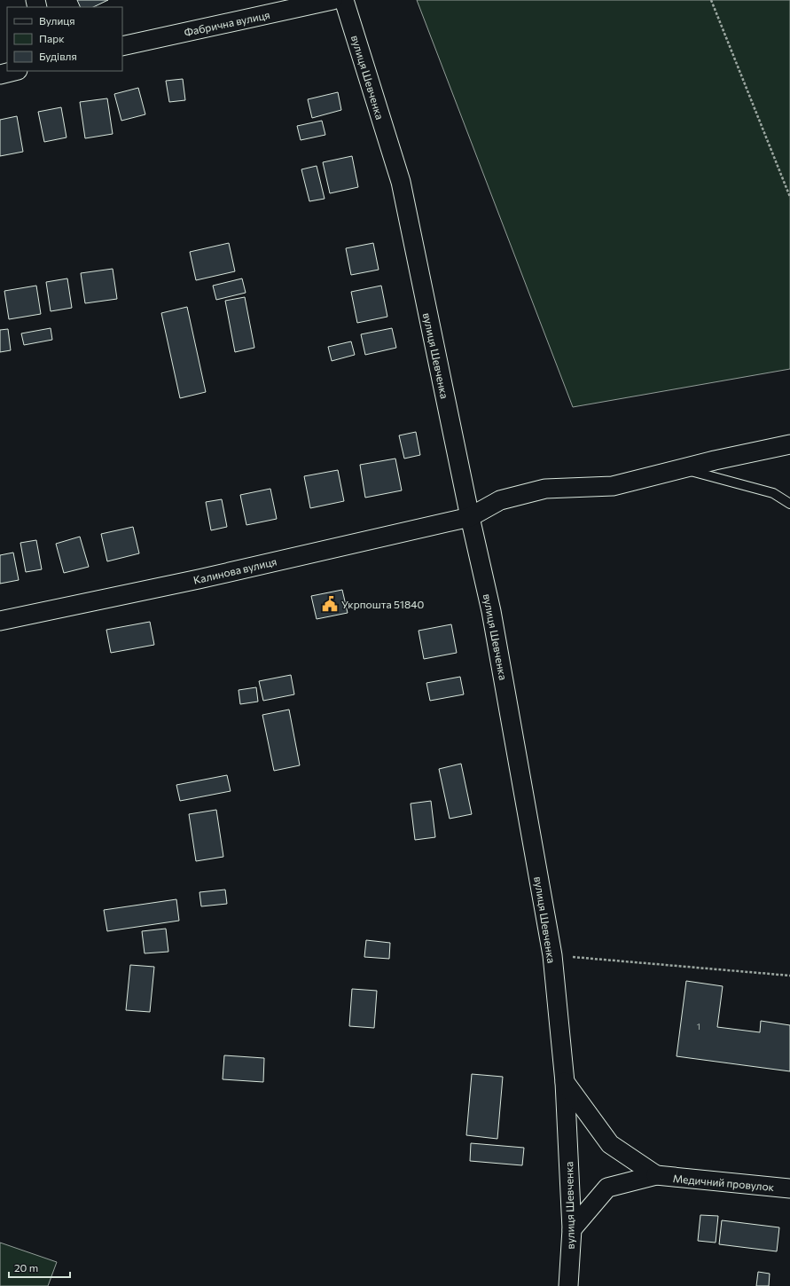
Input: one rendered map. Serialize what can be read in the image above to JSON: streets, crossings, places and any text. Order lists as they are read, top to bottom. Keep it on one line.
{"streets":{"street":["Фабрична вулиця","вулиця Шевченка","Калинова вулиця","Медичний провулок"]},"crossings":[["вулиця Шевченка","Калинова вулиця"]],"places":{"public building":["Укрпошта 51840"]},"house_numbers":["1"],"legend":["Вулиця","Парк","Будівля"],"scale_bar":"20 m"}
